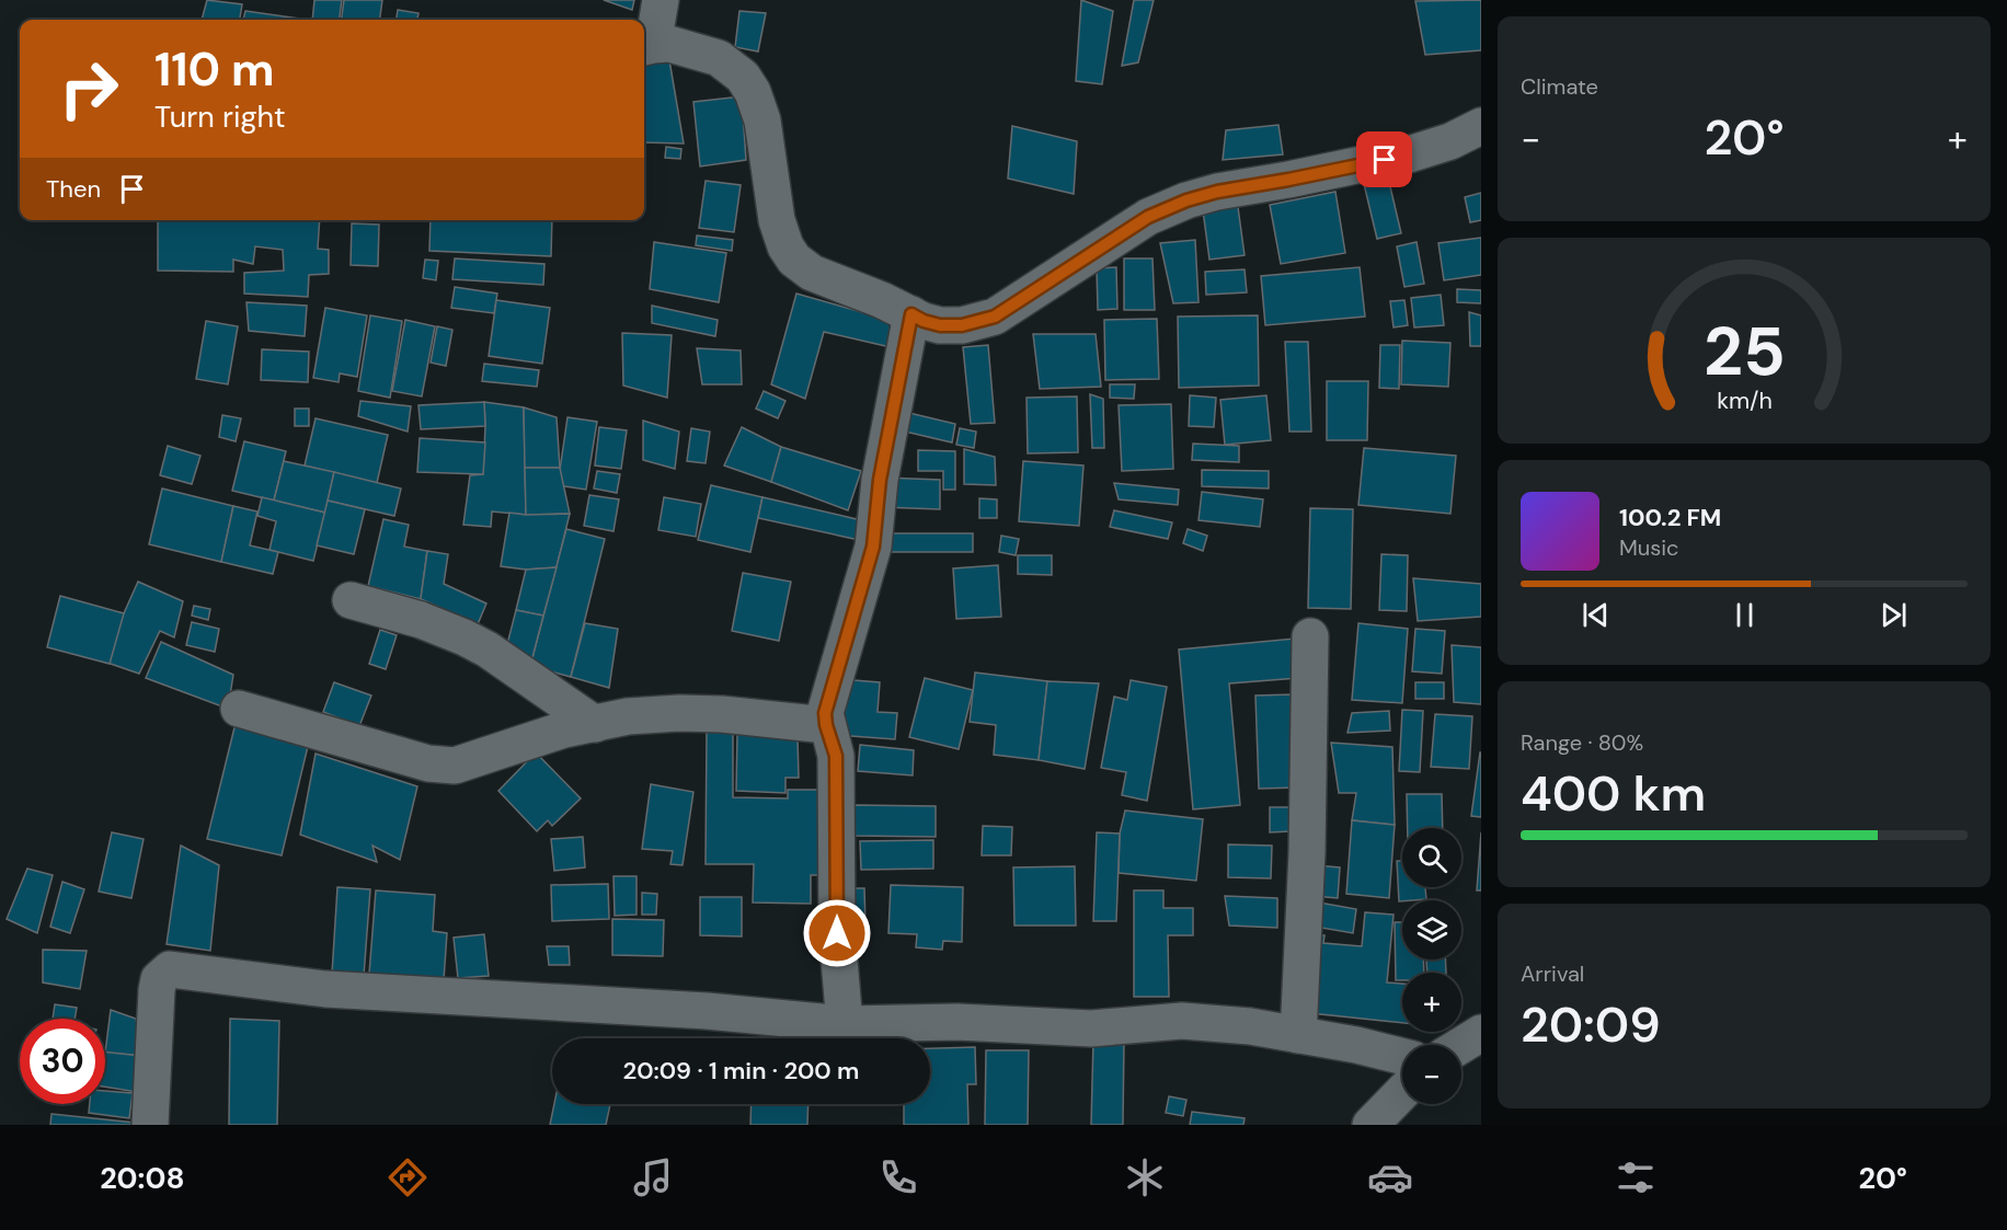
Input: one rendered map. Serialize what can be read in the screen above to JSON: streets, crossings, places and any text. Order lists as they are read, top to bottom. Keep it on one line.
{"page":{"tile":["Climate",["Range · 80%","400 km"],["Arrival","20:09"]],"turn":["110 m","Turn right"],"heat":["−","20°","+"],"then":"Then","song":["100.2 FM","Music"],"map_buttons":["+","−"],"limit":"30","trip":"20:09 · 1 min · 200 m","tabs":["20:08","20°"],"gauge":["25","km/h"]}}
